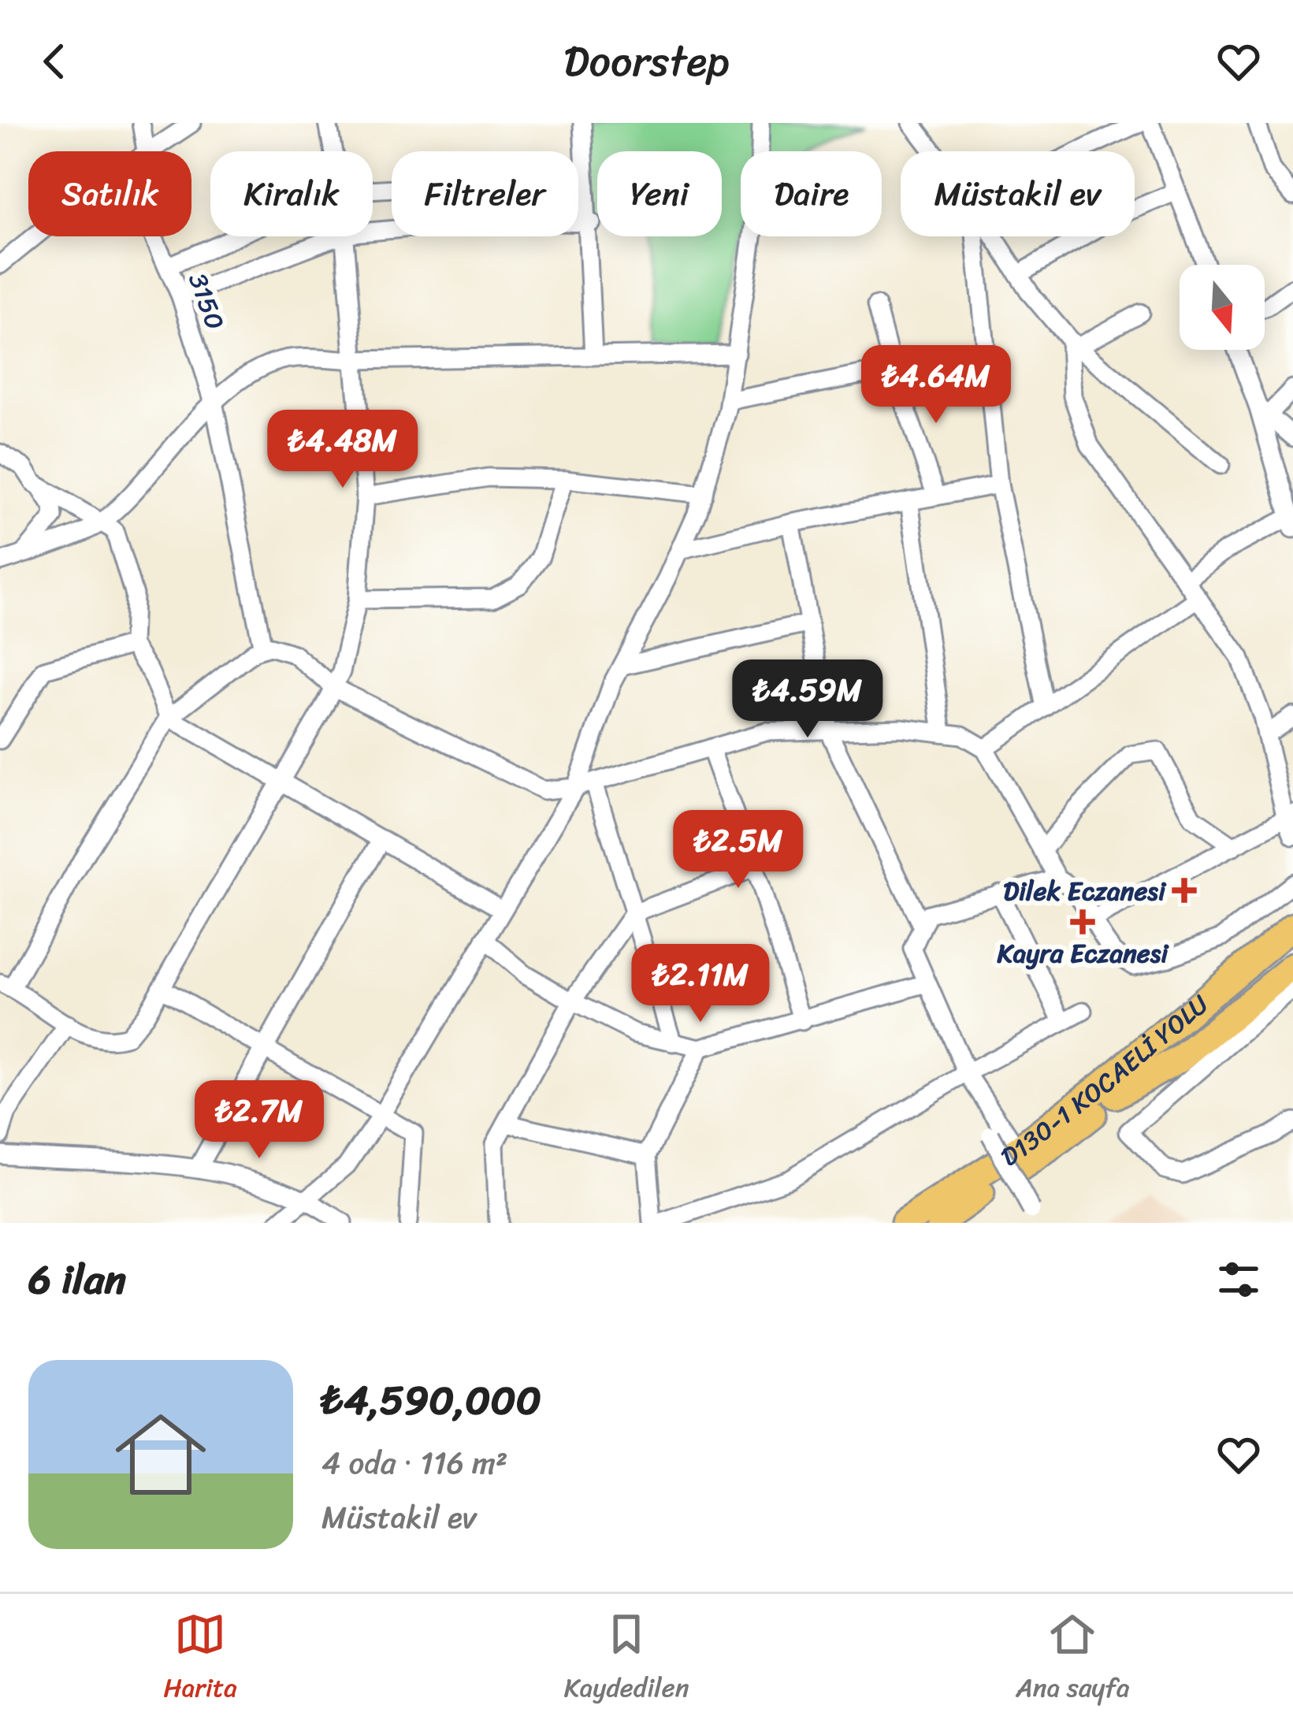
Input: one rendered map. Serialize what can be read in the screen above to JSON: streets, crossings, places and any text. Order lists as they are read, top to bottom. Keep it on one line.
{"streets":{"highway":["D130-1 KOCAELİ YOLU"],"street":["3150"]},"places":{"health":["Dilek Eczanesi","Kayra Eczanesi"]},"north":"bottom","page":{"header":"Doorstep","chip":["Satılık","Kiralık","Filtreler","Yeni","Daire","Müstakil ev"],"price":["₺4.64M","₺4.48M","₺4.59M","₺2.5M","₺2.11M","₺2.7M"],"heading":"6 ilan","list":[{"name":"₺4,590,000","note":"4 oda · 116 m² · Müstakil ev"}],"tabs":["Harita","Kaydedilen","Ana sayfa"]}}
